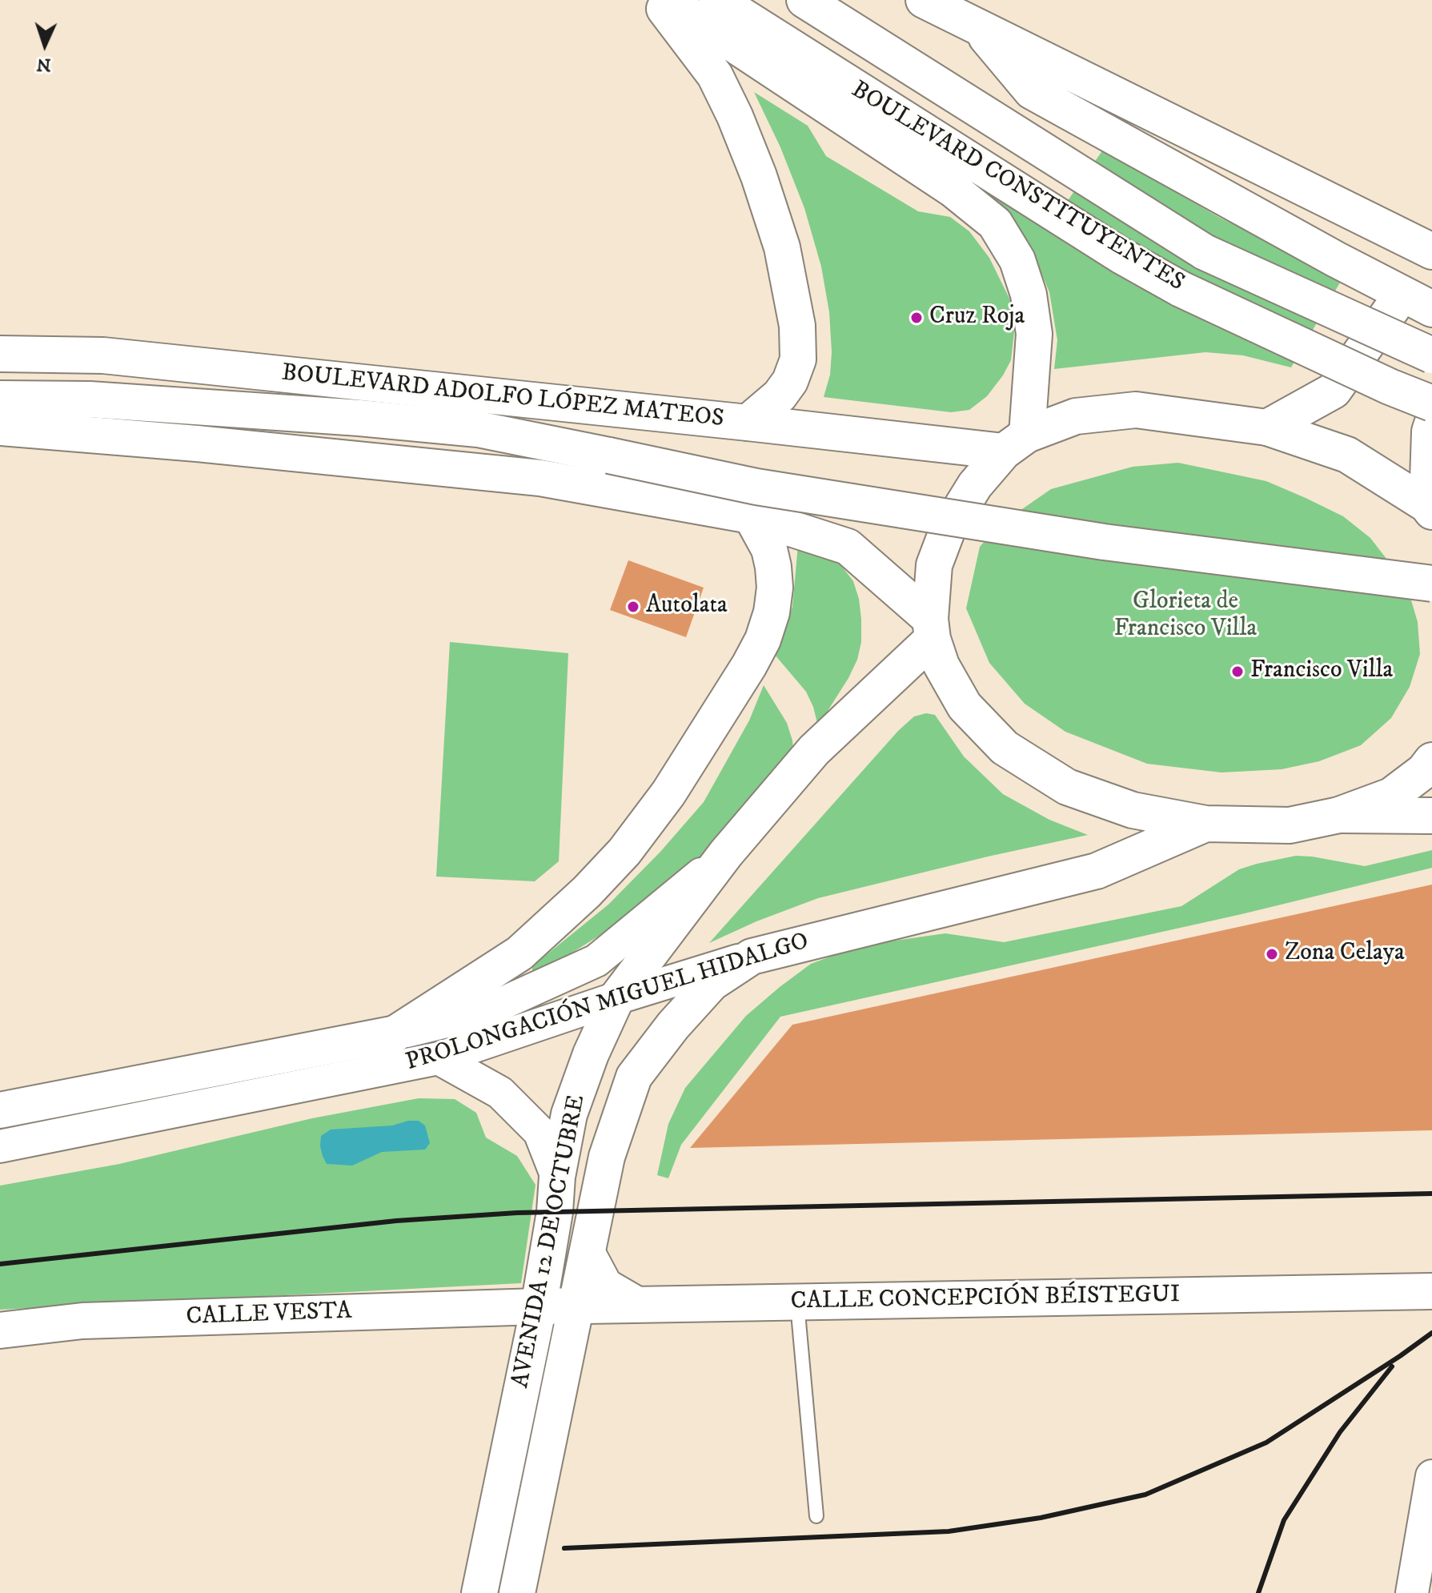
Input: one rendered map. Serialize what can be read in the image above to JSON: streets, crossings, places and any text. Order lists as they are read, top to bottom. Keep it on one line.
{"streets":{"main road":["BOULEVARD CONSTITUYENTES","BOULEVARD ADOLFO LÓPEZ MATEOS","PROLONGACIÓN MIGUEL HIDALGO","AVENIDA 12 DE OCTUBRE","CALLE CONCEPCIÓN BÉISTEGUI","CALLE VESTA"]},"crossings":[["PROLONGACIÓN MIGUEL HIDALGO","AVENIDA 12 DE OCTUBRE"],["AVENIDA 12 DE OCTUBRE","CALLE CONCEPCIÓN BÉISTEGUI"],["AVENIDA 12 DE OCTUBRE","CALLE VESTA"],["CALLE CONCEPCIÓN BÉISTEGUI","CALLE VESTA"]],"parks":["Glorieta de Francisco Villa"],"places":["Cruz Roja","Autolata","Francisco Villa","Zona Celaya"],"north":"bottom"}
